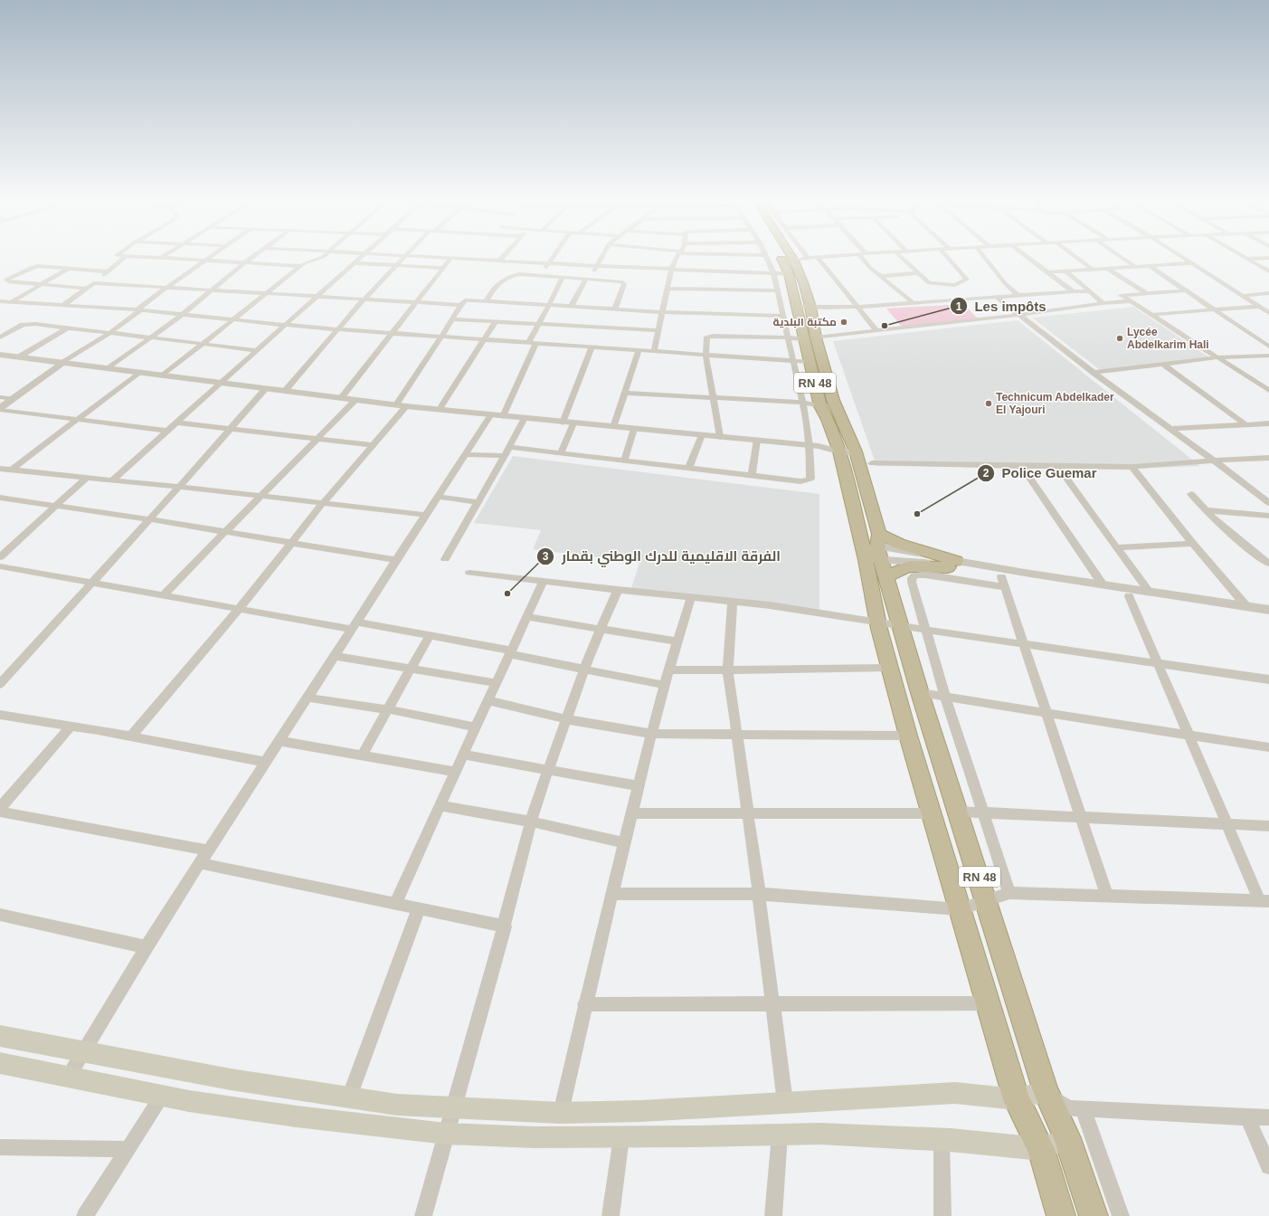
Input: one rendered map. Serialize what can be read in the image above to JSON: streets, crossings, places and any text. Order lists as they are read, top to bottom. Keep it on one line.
{"streets":{"highway":["RN 48"]},"places":["مكتبة البلدية","Les impôts","Lycée Abdelkarim Hali","Technicum Abdelkader El Yajouri","Police Guemar","الفرقة الاقليمية للدرك الوطني بقمار"]}
